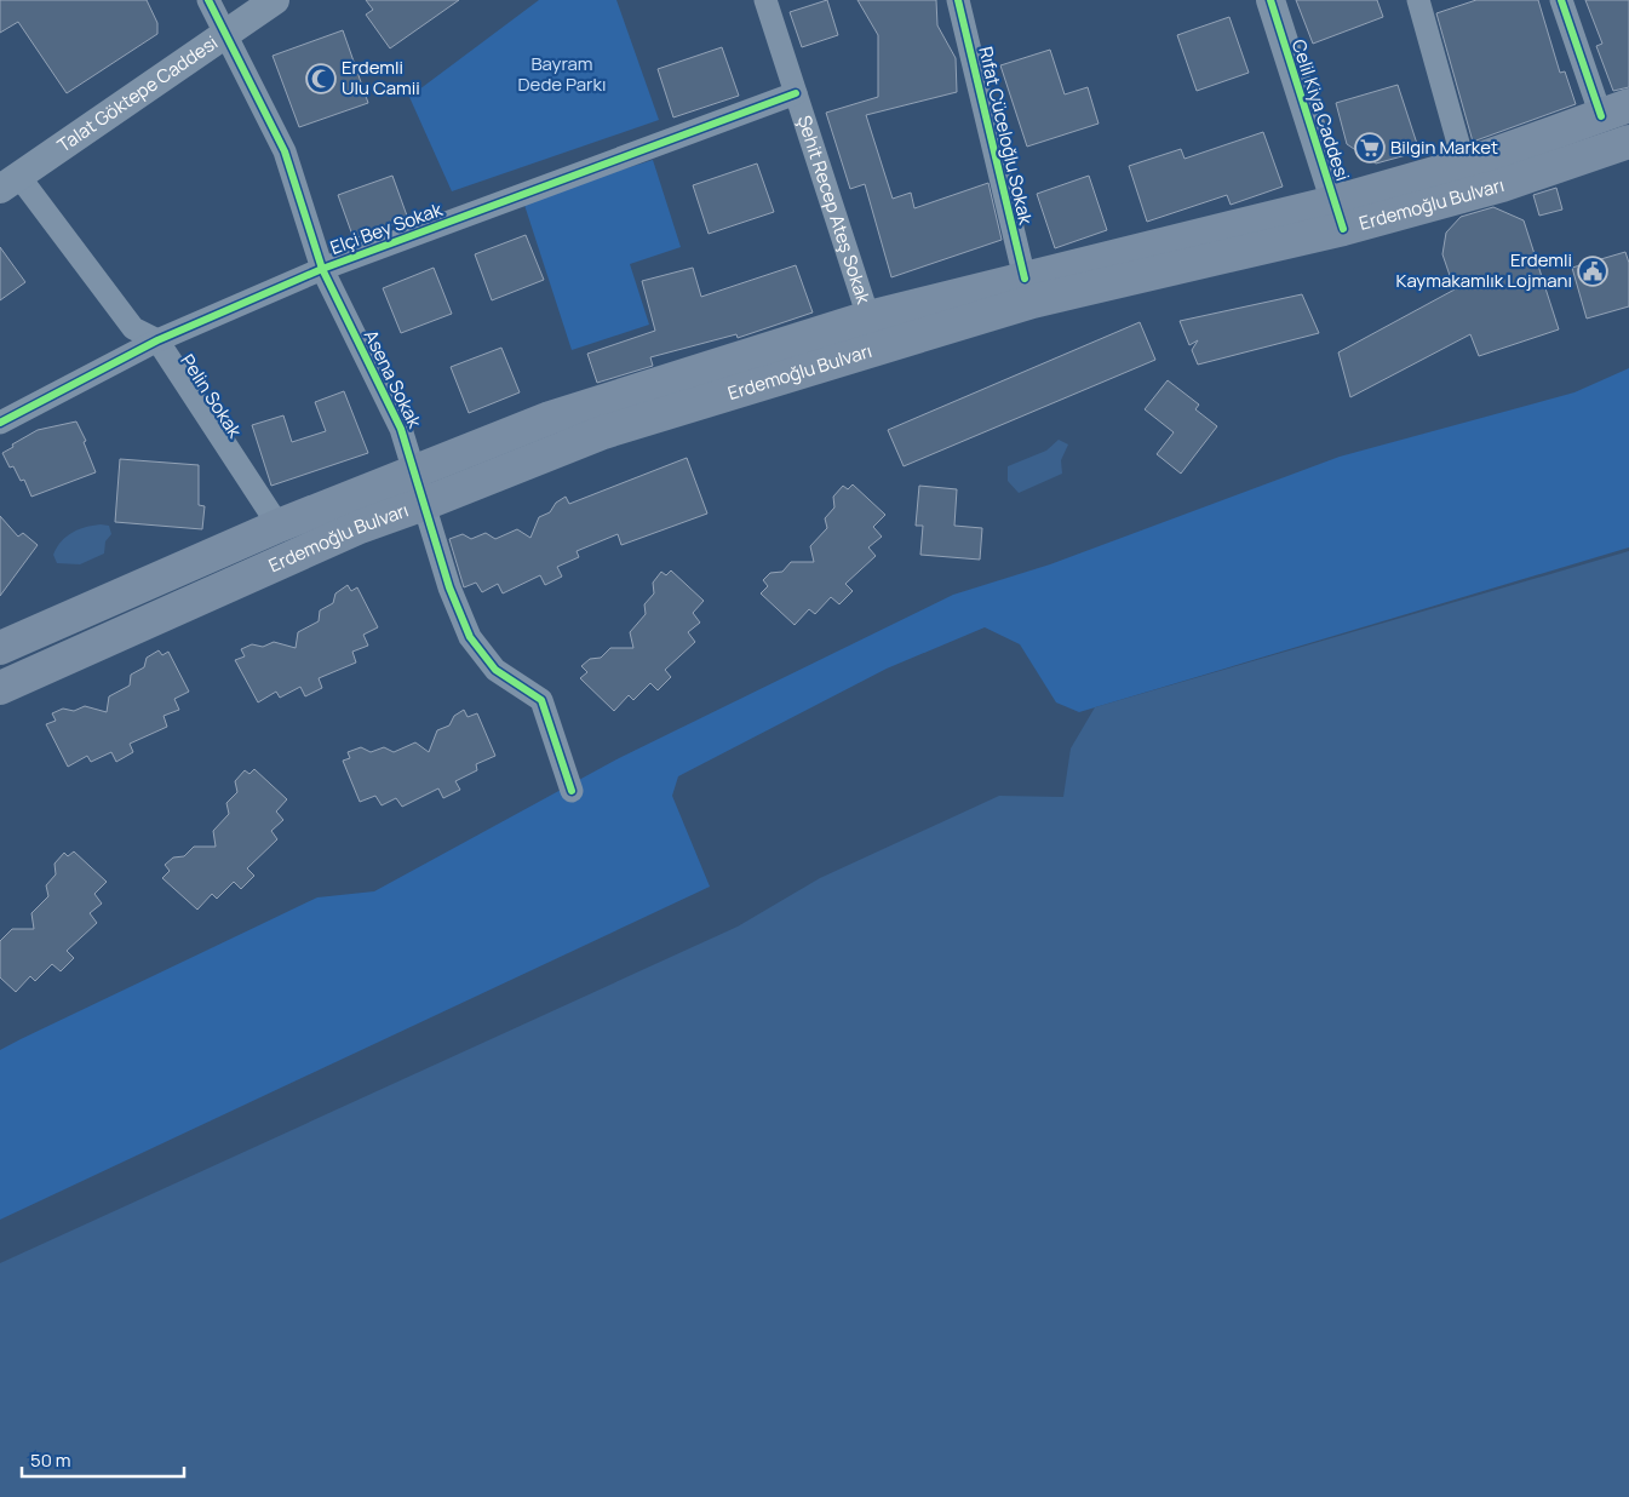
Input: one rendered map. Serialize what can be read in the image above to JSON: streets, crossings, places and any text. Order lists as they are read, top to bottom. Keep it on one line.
{"streets":{"main road":["Erdemoğlu Bulvarı"],"street":["Talat Göktepe Caddesi","Celil Kiya Caddesi","Rıfat Cüceloğlu Sokak","Şehit Recep Ateş Sokak","Elçi Bey Sokak","Asena Sokak","Pelin Sokak"]},"crossings":[["Talat Göktepe Caddesi","Asena Sokak"],["Talat Göktepe Caddesi","Pelin Sokak"],["Celil Kiya Caddesi","Erdemoğlu Bulvarı"],["Rıfat Cüceloğlu Sokak","Erdemoğlu Bulvarı"],["Erdemoğlu Bulvarı","Şehit Recep Ateş Sokak"],["Erdemoğlu Bulvarı","Asena Sokak"],["Erdemoğlu Bulvarı","Pelin Sokak"],["Şehit Recep Ateş Sokak","Elçi Bey Sokak"],["Elçi Bey Sokak","Asena Sokak"],["Elçi Bey Sokak","Pelin Sokak"]],"parks":["Bayram Dede Parkı"],"places":{"mosque":["Erdemli Ulu Camii"],"supermarket":["Bilgin Market"],"public building":["Erdemli Kaymakamlık Lojmanı"]},"scale_bar":"50 m"}
